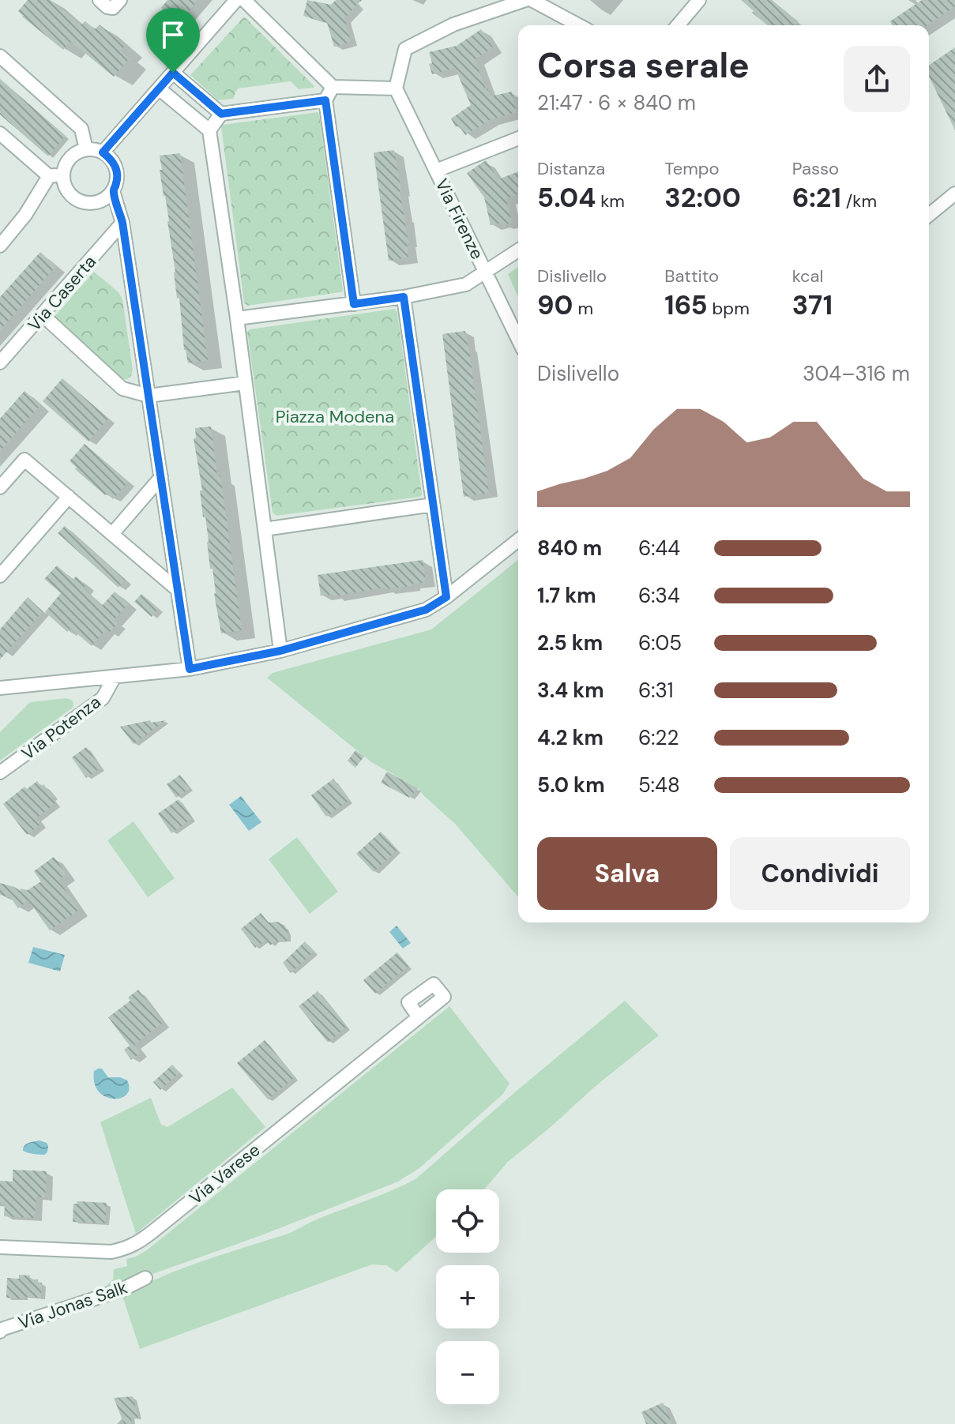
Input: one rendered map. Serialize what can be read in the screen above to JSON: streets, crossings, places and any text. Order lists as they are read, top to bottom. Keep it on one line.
{"streets":{"street":["Via Firenze","Via Caserta","Via Potenza","Via Varese","Via Jonas Salk"]},"parks":["Piazza Modena"],"page":{"heading":["Corsa serale","21:47 · 6 × 840 m"],"stats":[["Distanza","5.04 km"],["Tempo","32:00"],["Passo","6:21 /km"],["Dislivello","90 m"],["Battito","165 bpm"],["kcal","371"]],"chart":["Dislivello","304–316 m"],"list":[{"name":"840 m","note":"6:44"},{"name":"1.7 km","note":"6:34"},{"name":"2.5 km","note":"6:05"},{"name":"3.4 km","note":"6:31"},{"name":"4.2 km","note":"6:22"},{"name":"5.0 km","note":"5:48"}],"buttons":["Salva","Condividi"],"map_buttons":["+","−"]}}
